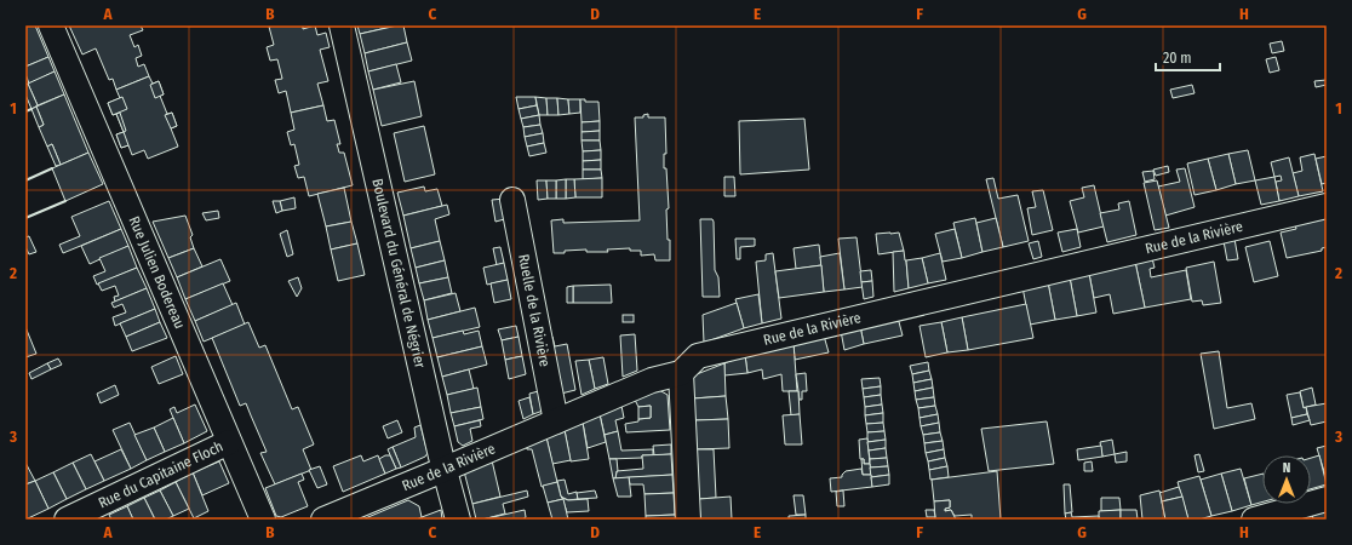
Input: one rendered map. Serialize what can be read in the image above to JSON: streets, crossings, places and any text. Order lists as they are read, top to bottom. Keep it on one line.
{"streets":{"street":["Rue de la Rivière","Rue Julien Bodereau","Boulevard du Général de Négrier","Ruelle de la Rivière","Rue du Capitaine Floch"]},"crossings":[["Rue de la Rivière","Boulevard du Général de Négrier"],["Rue de la Rivière","Ruelle de la Rivière"],["Rue Julien Bodereau","Rue du Capitaine Floch"]],"scale_bar":"20 m","north":"top","grid":{"columns":["A","B","C","D","E","F","G","H"],"rows":["1","2","3"]}}
